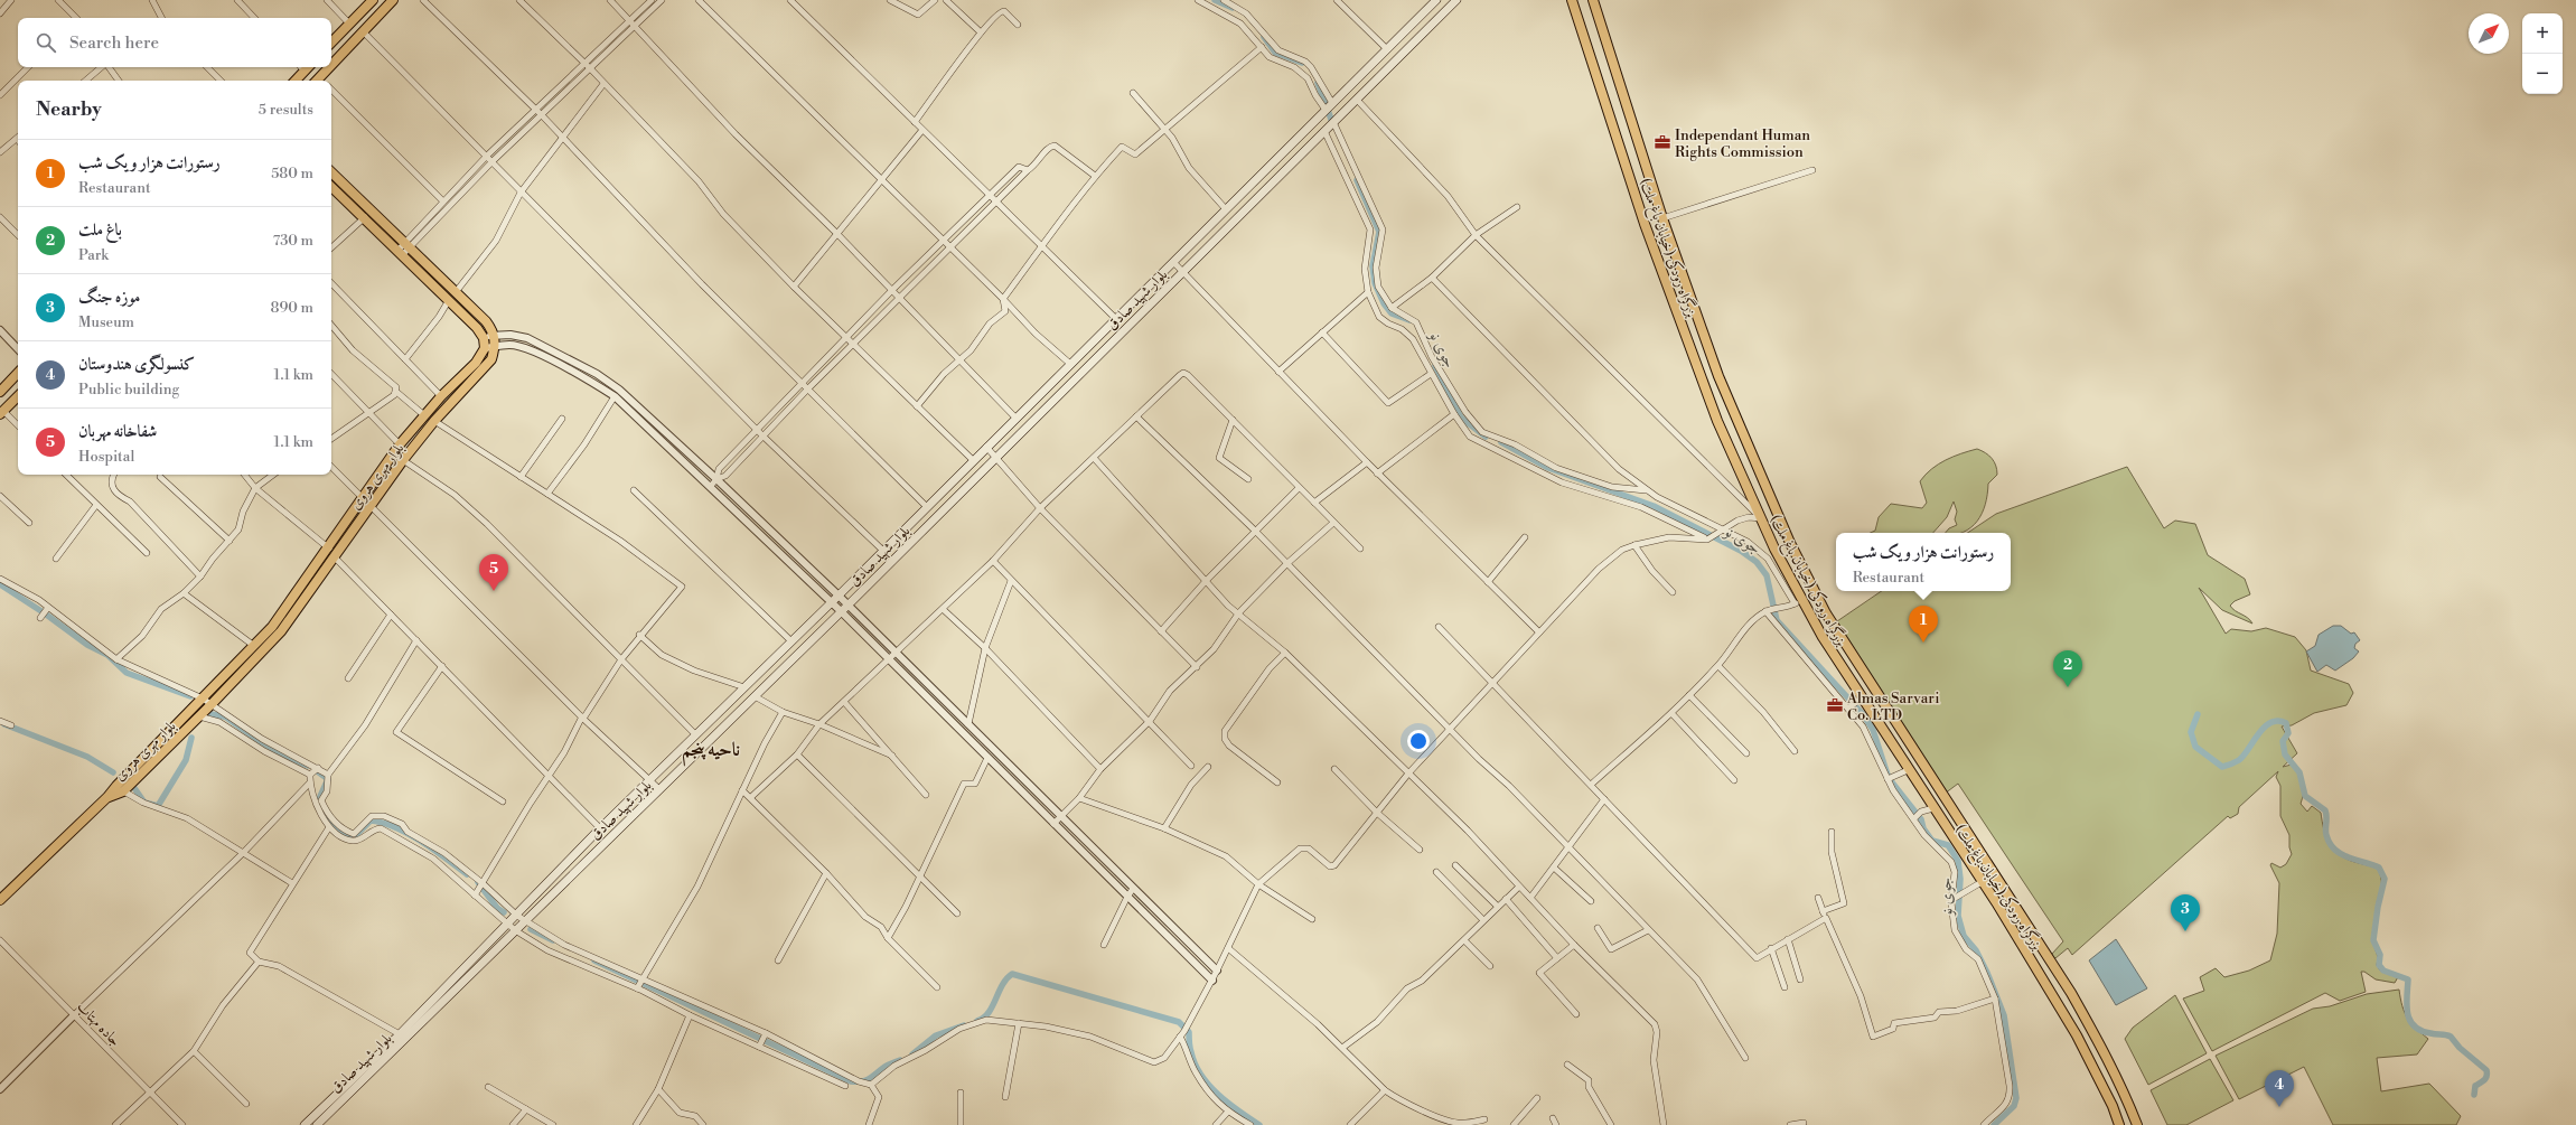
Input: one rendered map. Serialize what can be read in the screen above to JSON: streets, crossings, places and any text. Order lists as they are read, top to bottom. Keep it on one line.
{"streets":{"main road":["بزرگراه رودکی (خیابان باغ ملت)","بلوار شهید صادق","بلوار مهری هروی"],"street":["جاده مهتاب"]},"districts":["ناحیه پنجم"],"water":["جوی نو"],"places":{"office":["Independant Human Rights Commission","Almas Sarvari Co. LTD"]},"north":"top right","page":{"map_buttons":["+","−"],"search":"Search here","heading":["Nearby","5 results"],"list":[{"mark":"1","name":"رستورانت هزار و یک شب","note":"Restaurant","value":"580 m"},{"mark":"2","name":"باغ ملت","note":"Park","value":"730 m"},{"mark":"3","name":"موزه جنگ","note":"Museum","value":"890 m"},{"mark":"4","name":"کنسولگری هندوستان","note":"Public building","value":"1.1 km"},{"mark":"5","name":"شفاخانه مهربان","note":"Hospital","value":"1.1 km"}],"popup":["رستورانت هزار و یک شب","Restaurant"],"pins":["5","1","2","3","4"]}}
